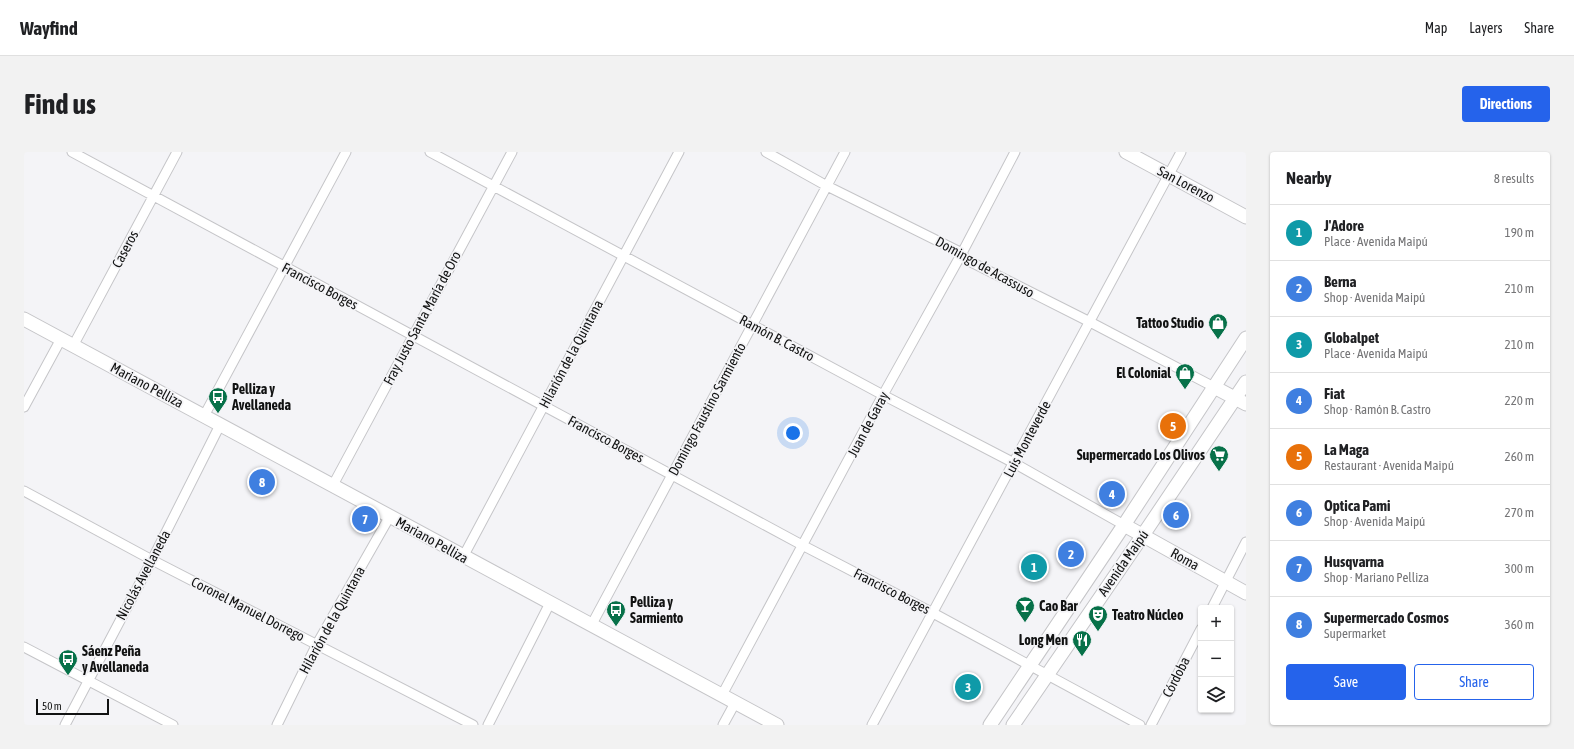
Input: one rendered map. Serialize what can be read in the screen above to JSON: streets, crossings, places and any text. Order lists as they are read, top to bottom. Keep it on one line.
{"streets":{"street":["San Lorenzo","Caseros","Domingo de Acassuso","Francisco Borges","Fray Justo Santa María de Oro","Ramón B. Castro","Hilarión de la Quintana","Mariano Pelliza","Domingo Faustino Sarmiento","Juan de Garay","Luis Monteverde","Roma","Avenida Maipú","Nicolás Avellaneda","Coronel Manuel Dorrego","Córdoba"]},"crossings":[["San Lorenzo","Luis Monteverde"],["Caseros","Francisco Borges"],["Caseros","Mariano Pelliza"],["Domingo de Acassuso","Domingo Faustino Sarmiento"],["Domingo de Acassuso","Juan de Garay"],["Domingo de Acassuso","Luis Monteverde"],["Domingo de Acassuso","Avenida Maipú"],["Francisco Borges","Fray Justo Santa María de Oro"],["Francisco Borges","Hilarión de la Quintana"],["Francisco Borges","Domingo Faustino Sarmiento"],["Francisco Borges","Juan de Garay"],["Francisco Borges","Luis Monteverde"],["Francisco Borges","Avenida Maipú"],["Fray Justo Santa María de Oro","Ramón B. Castro"],["Fray Justo Santa María de Oro","Mariano Pelliza"],["Ramón B. Castro","Hilarión de la Quintana"],["Ramón B. Castro","Domingo Faustino Sarmiento"],["Ramón B. Castro","Juan de Garay"],["Ramón B. Castro","Luis Monteverde"],["Ramón B. Castro","Roma"],["Ramón B. Castro","Avenida Maipú"],["Hilarión de la Quintana","Mariano Pelliza"],["Hilarión de la Quintana","Coronel Manuel Dorrego"],["Mariano Pelliza","Domingo Faustino Sarmiento"],["Mariano Pelliza","Juan de Garay"],["Mariano Pelliza","Nicolás Avellaneda"],["Roma","Avenida Maipú"],["Nicolás Avellaneda","Coronel Manuel Dorrego"]],"places":{"shop":["Tattoo Studio","El Colonial"],"bus stop":["Pelliza y Avellaneda","Pelliza y Sarmiento","Sáenz Peña y Avellaneda"],"supermarket":["Supermercado Los Olivos"],"bar":["Cao Bar"],"theatre":["Teatro Núcleo"],"restaurant":["Long Men"]},"scale_bar":"50 m","page":{"header":"Wayfind","nav":["Map","Layers","Share"],"buttons":["Directions",["Save","Share"]],"title":"Find us","heading":["Nearby","8 results"],"list":[{"mark":"1","name":"J'Adore","note":"Place · Avenida Maipú","value":"190 m"},{"mark":"2","name":"Berna","note":"Shop · Avenida Maipú","value":"210 m"},{"mark":"3","name":"Globalpet","note":"Place · Avenida Maipú","value":"210 m"},{"mark":"4","name":"Fiat","note":"Shop · Ramón B. Castro","value":"220 m"},{"mark":"5","name":"La Maga","note":"Restaurant · Avenida Maipú","value":"260 m"},{"mark":"6","name":"Optica Pami","note":"Shop · Avenida Maipú","value":"270 m"},{"mark":"7","name":"Husqvarna","note":"Shop · Mariano Pelliza","value":"300 m"},{"mark":"8","name":"Supermercado Cosmos","note":"Supermarket","value":"360 m"}],"pins":["5","8","4","6","7","2","1","3"],"map_buttons":["+","−"],"scale":"50 m"}}
